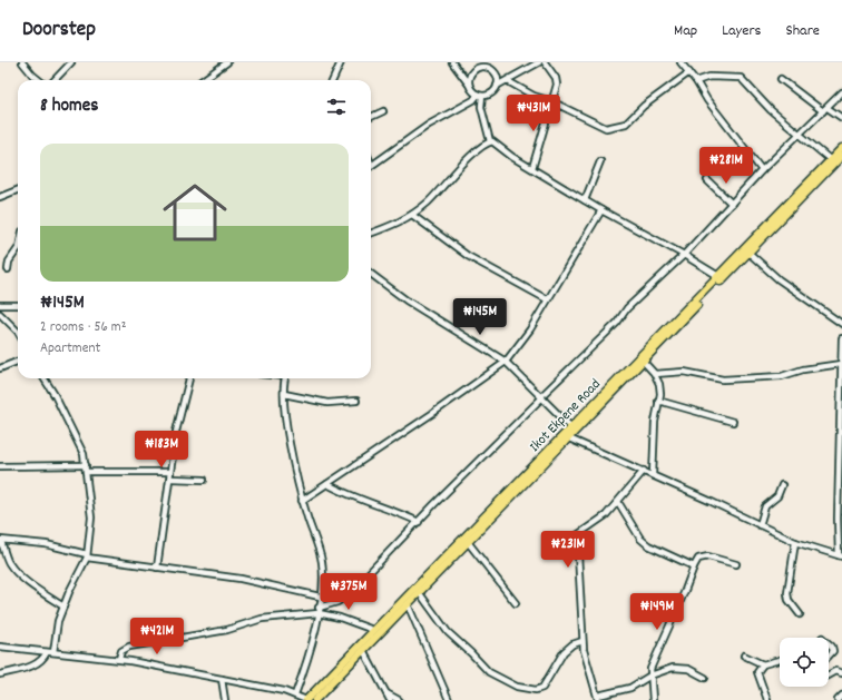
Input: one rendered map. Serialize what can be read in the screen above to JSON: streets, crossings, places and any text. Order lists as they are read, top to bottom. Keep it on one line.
{"streets":{"highway":["Ikot Ekpene Road"]},"page":{"header":"Doorstep","nav":["Map","Layers","Share"],"heading":"8 homes","price":["₦431M","₦281M","₦145M","₦183M","₦231M","₦375M","₦149M","₦421M"],"list":[{"name":"₦145M","note":"2 rooms · 56 m² · Apartment"}]}}
